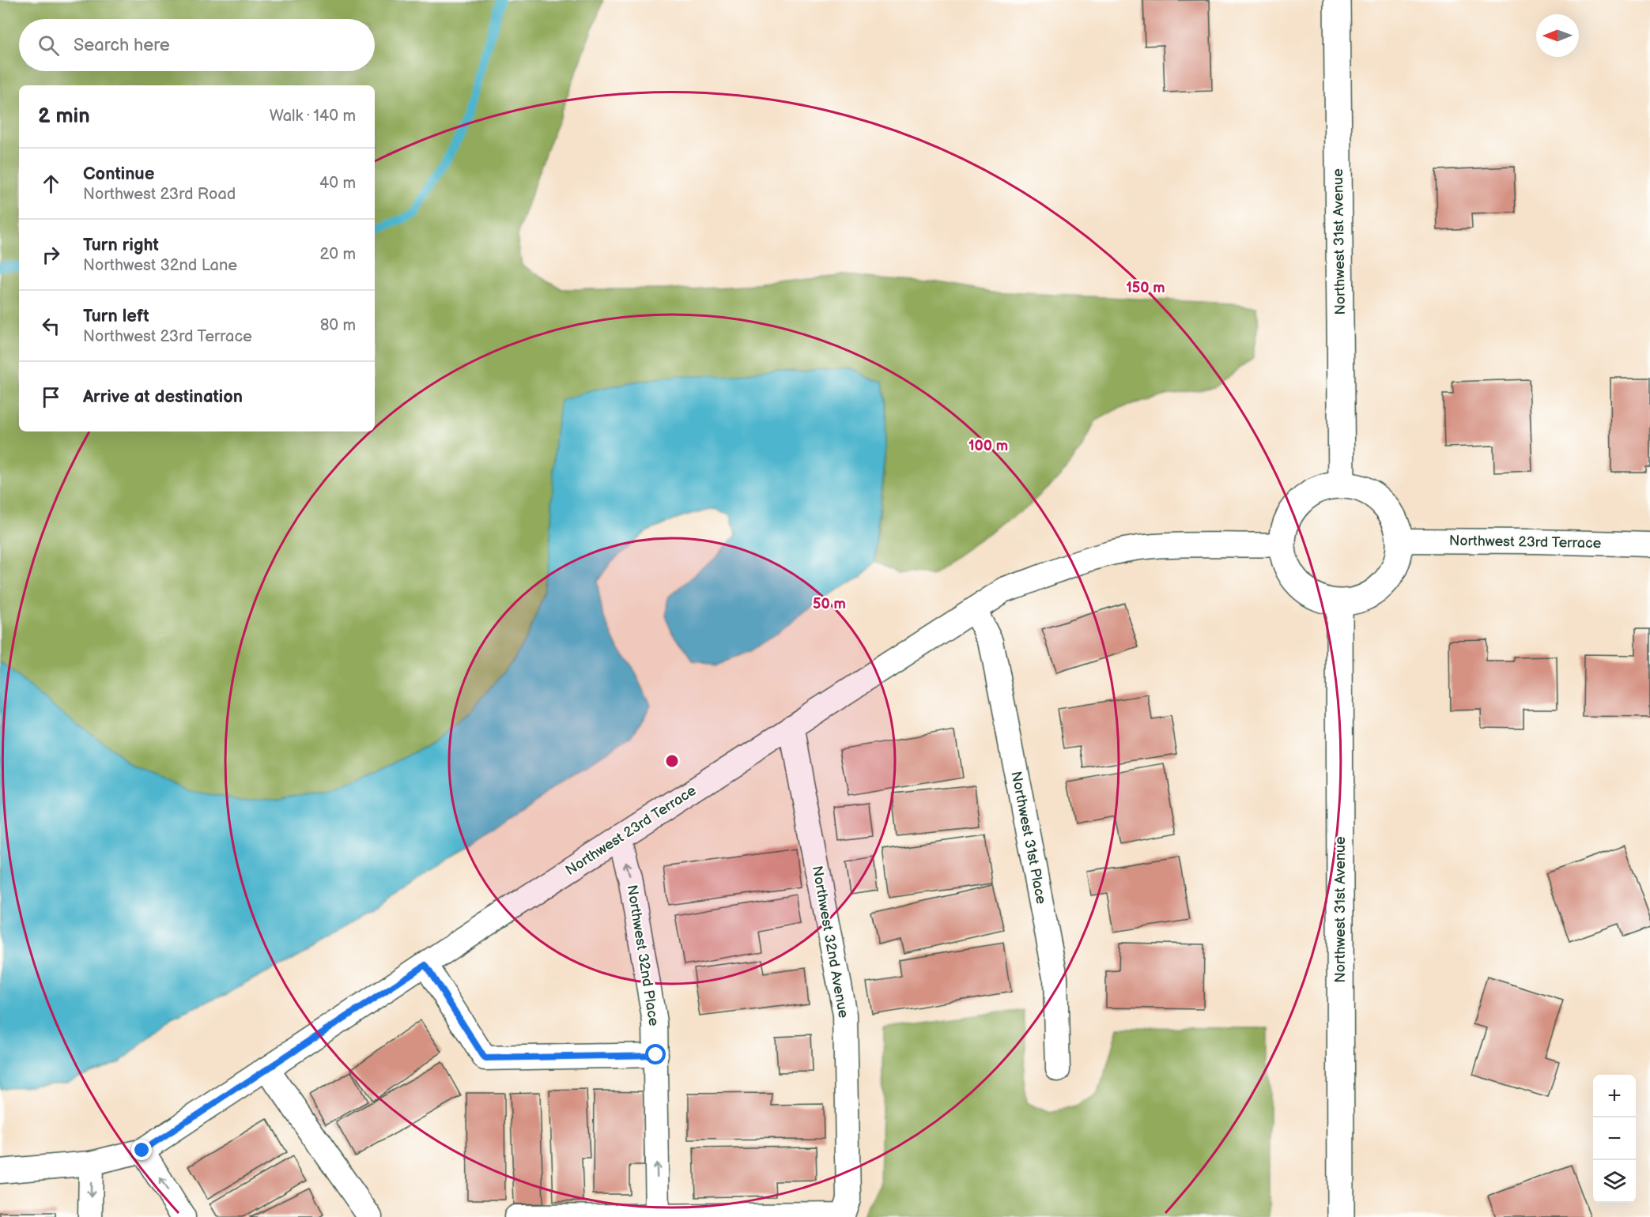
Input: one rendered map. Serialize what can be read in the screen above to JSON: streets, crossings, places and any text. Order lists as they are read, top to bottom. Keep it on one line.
{"streets":{"street":["Northwest 31st Avenue","Northwest 23rd Terrace","Northwest 31st Place","Northwest 32nd Avenue","Northwest 32nd Place"]},"crossings":[["Northwest 31st Avenue","Northwest 23rd Terrace"],["Northwest 23rd Terrace","Northwest 31st Place"],["Northwest 23rd Terrace","Northwest 32nd Avenue"],["Northwest 23rd Terrace","Northwest 32nd Place"],["Northwest 32nd Avenue","Northwest 32nd Place"]],"one_way":["Northwest 32nd Place"],"north":"left","page":{"search":"Search here","heading":["2 min","Walk · 140 m"],"list":[["Continue","Northwest 23rd Road","40 m"],["Turn right","Northwest 32nd Lane","20 m"],["Turn left","Northwest 23rd Terrace","80 m"],"Arrive at destination"],"map_buttons":["+","−"]},"rings":["150 m","100 m","50 m"]}
